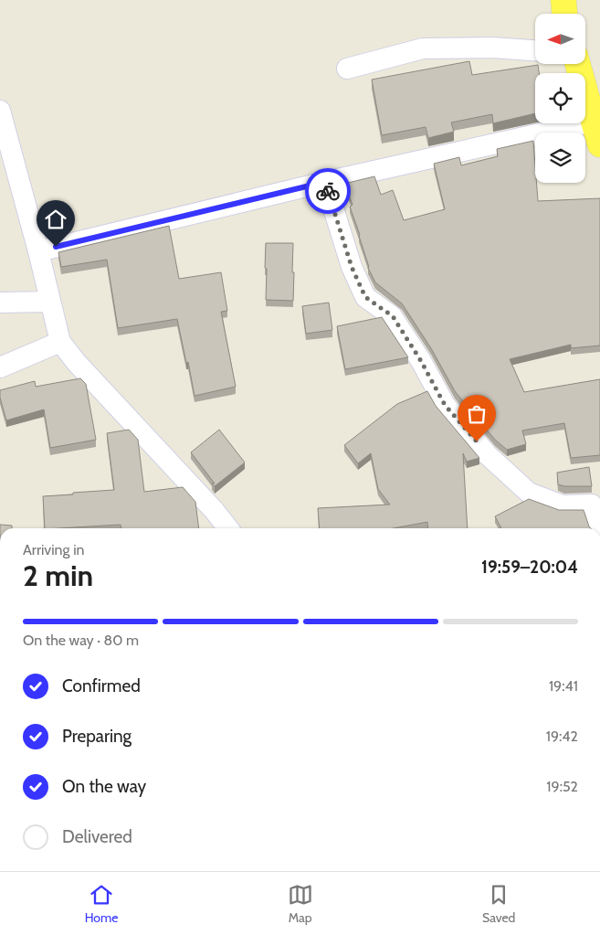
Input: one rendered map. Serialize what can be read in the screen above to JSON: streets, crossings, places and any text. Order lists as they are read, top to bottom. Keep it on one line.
{"north":"left","page":{"heading":["2 min","Arriving in","19:59–20:04"],"bar":"On the way · 80 m","list":[["Confirmed","19:41"],["Preparing","19:42"],["On the way","19:52"],"Delivered"],"tabs":["Home","Map","Saved"]}}
